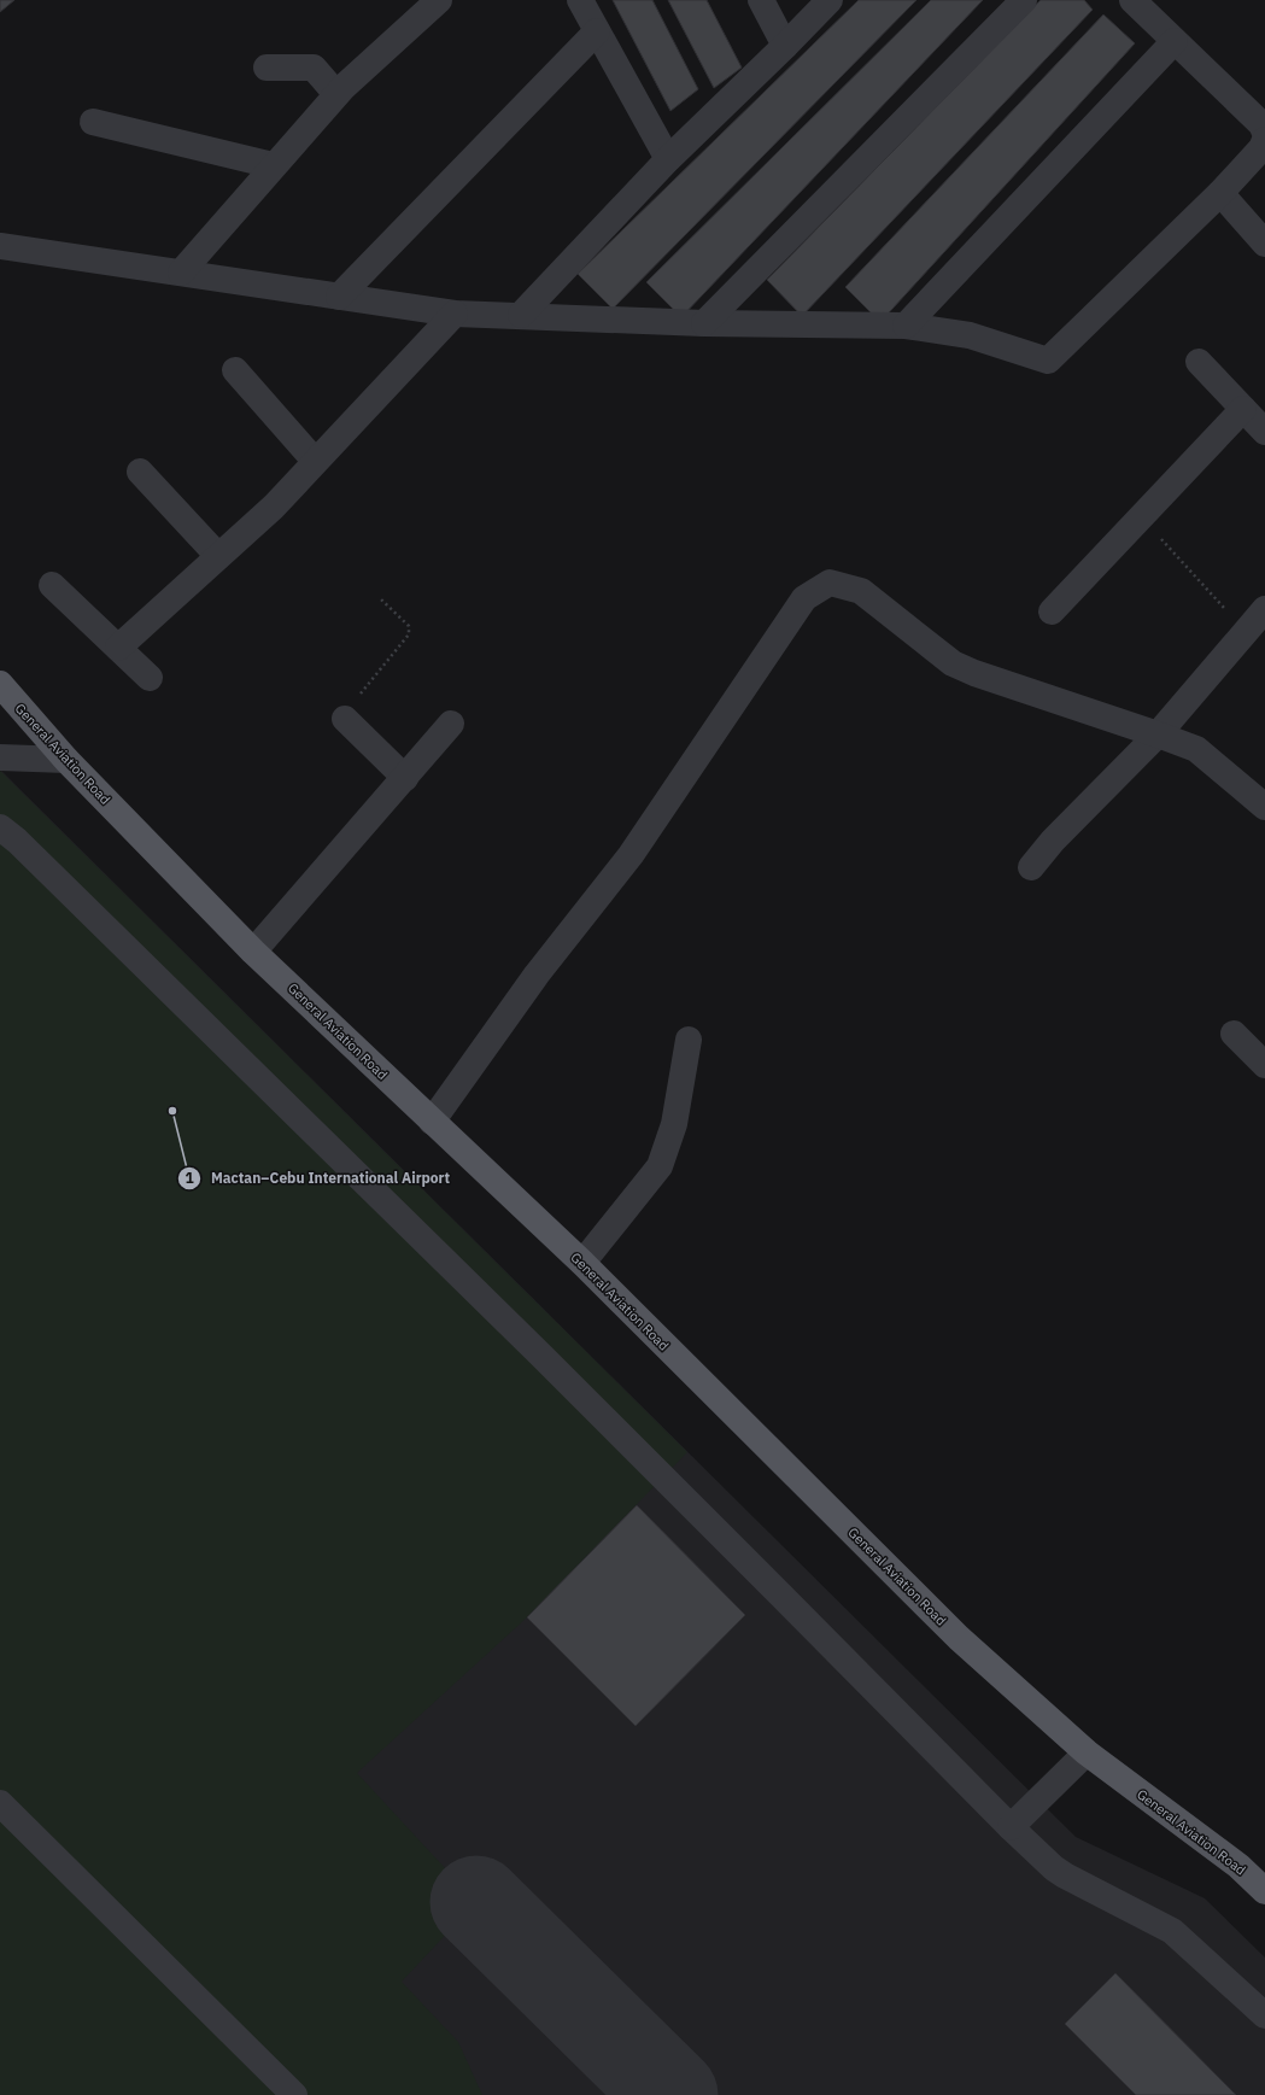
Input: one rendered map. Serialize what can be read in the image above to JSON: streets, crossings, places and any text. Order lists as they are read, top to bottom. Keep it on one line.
{"streets":{"main road":["General Aviation Road"]},"places":["Mactan–Cebu International Airport"]}
